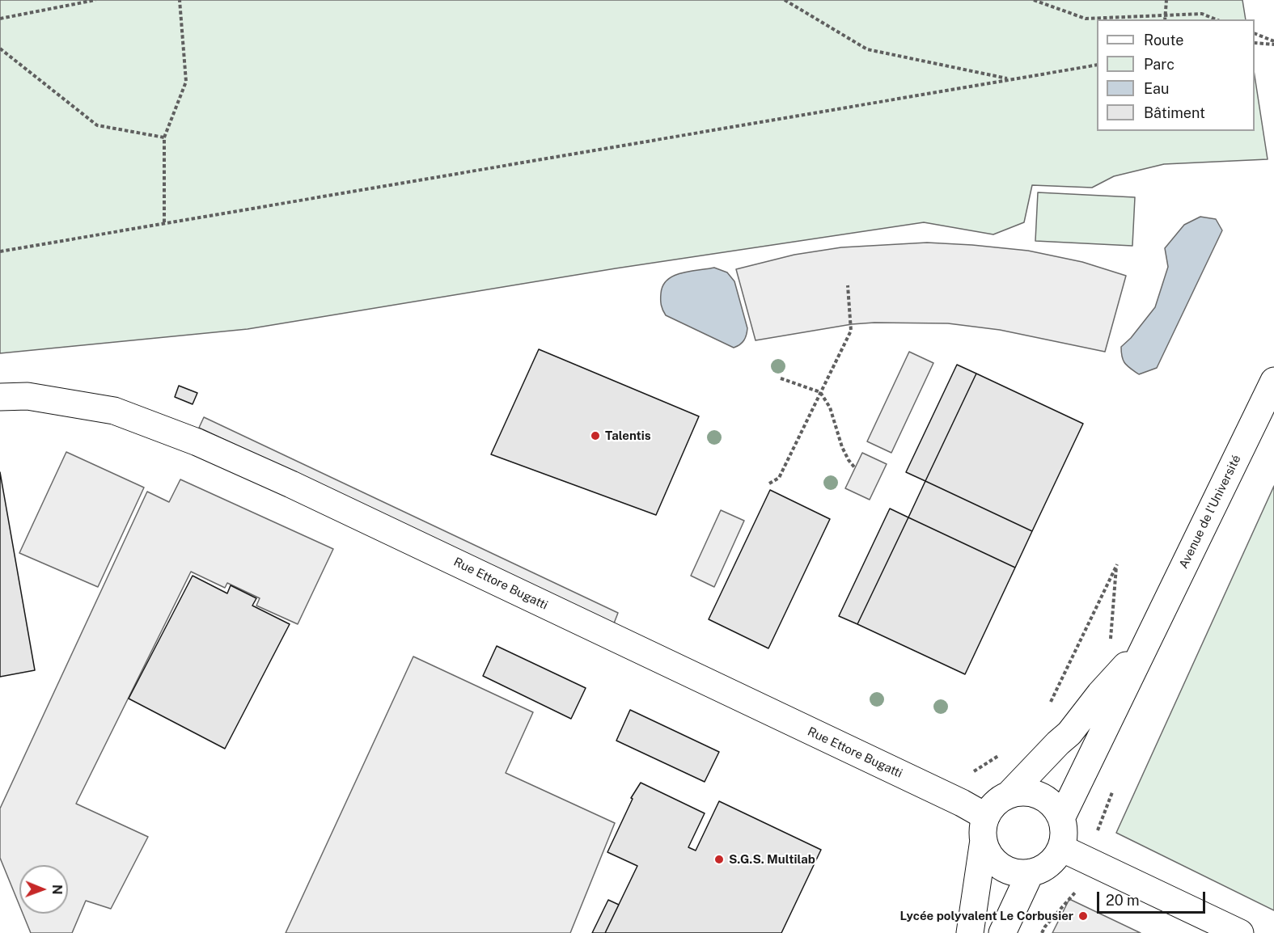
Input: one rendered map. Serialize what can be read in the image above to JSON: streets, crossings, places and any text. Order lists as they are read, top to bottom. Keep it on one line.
{"streets":{"street":["Avenue de l'Université","Rue Ettore Bugatti"]},"crossings":[["Avenue de l'Université","Rue Ettore Bugatti"]],"places":["Talentis","S.G.S. Multilab","Lycée polyvalent Le Corbusier"],"legend":["Route","Parc","Eau","Bâtiment"],"scale_bar":"20 m","north":"right"}
